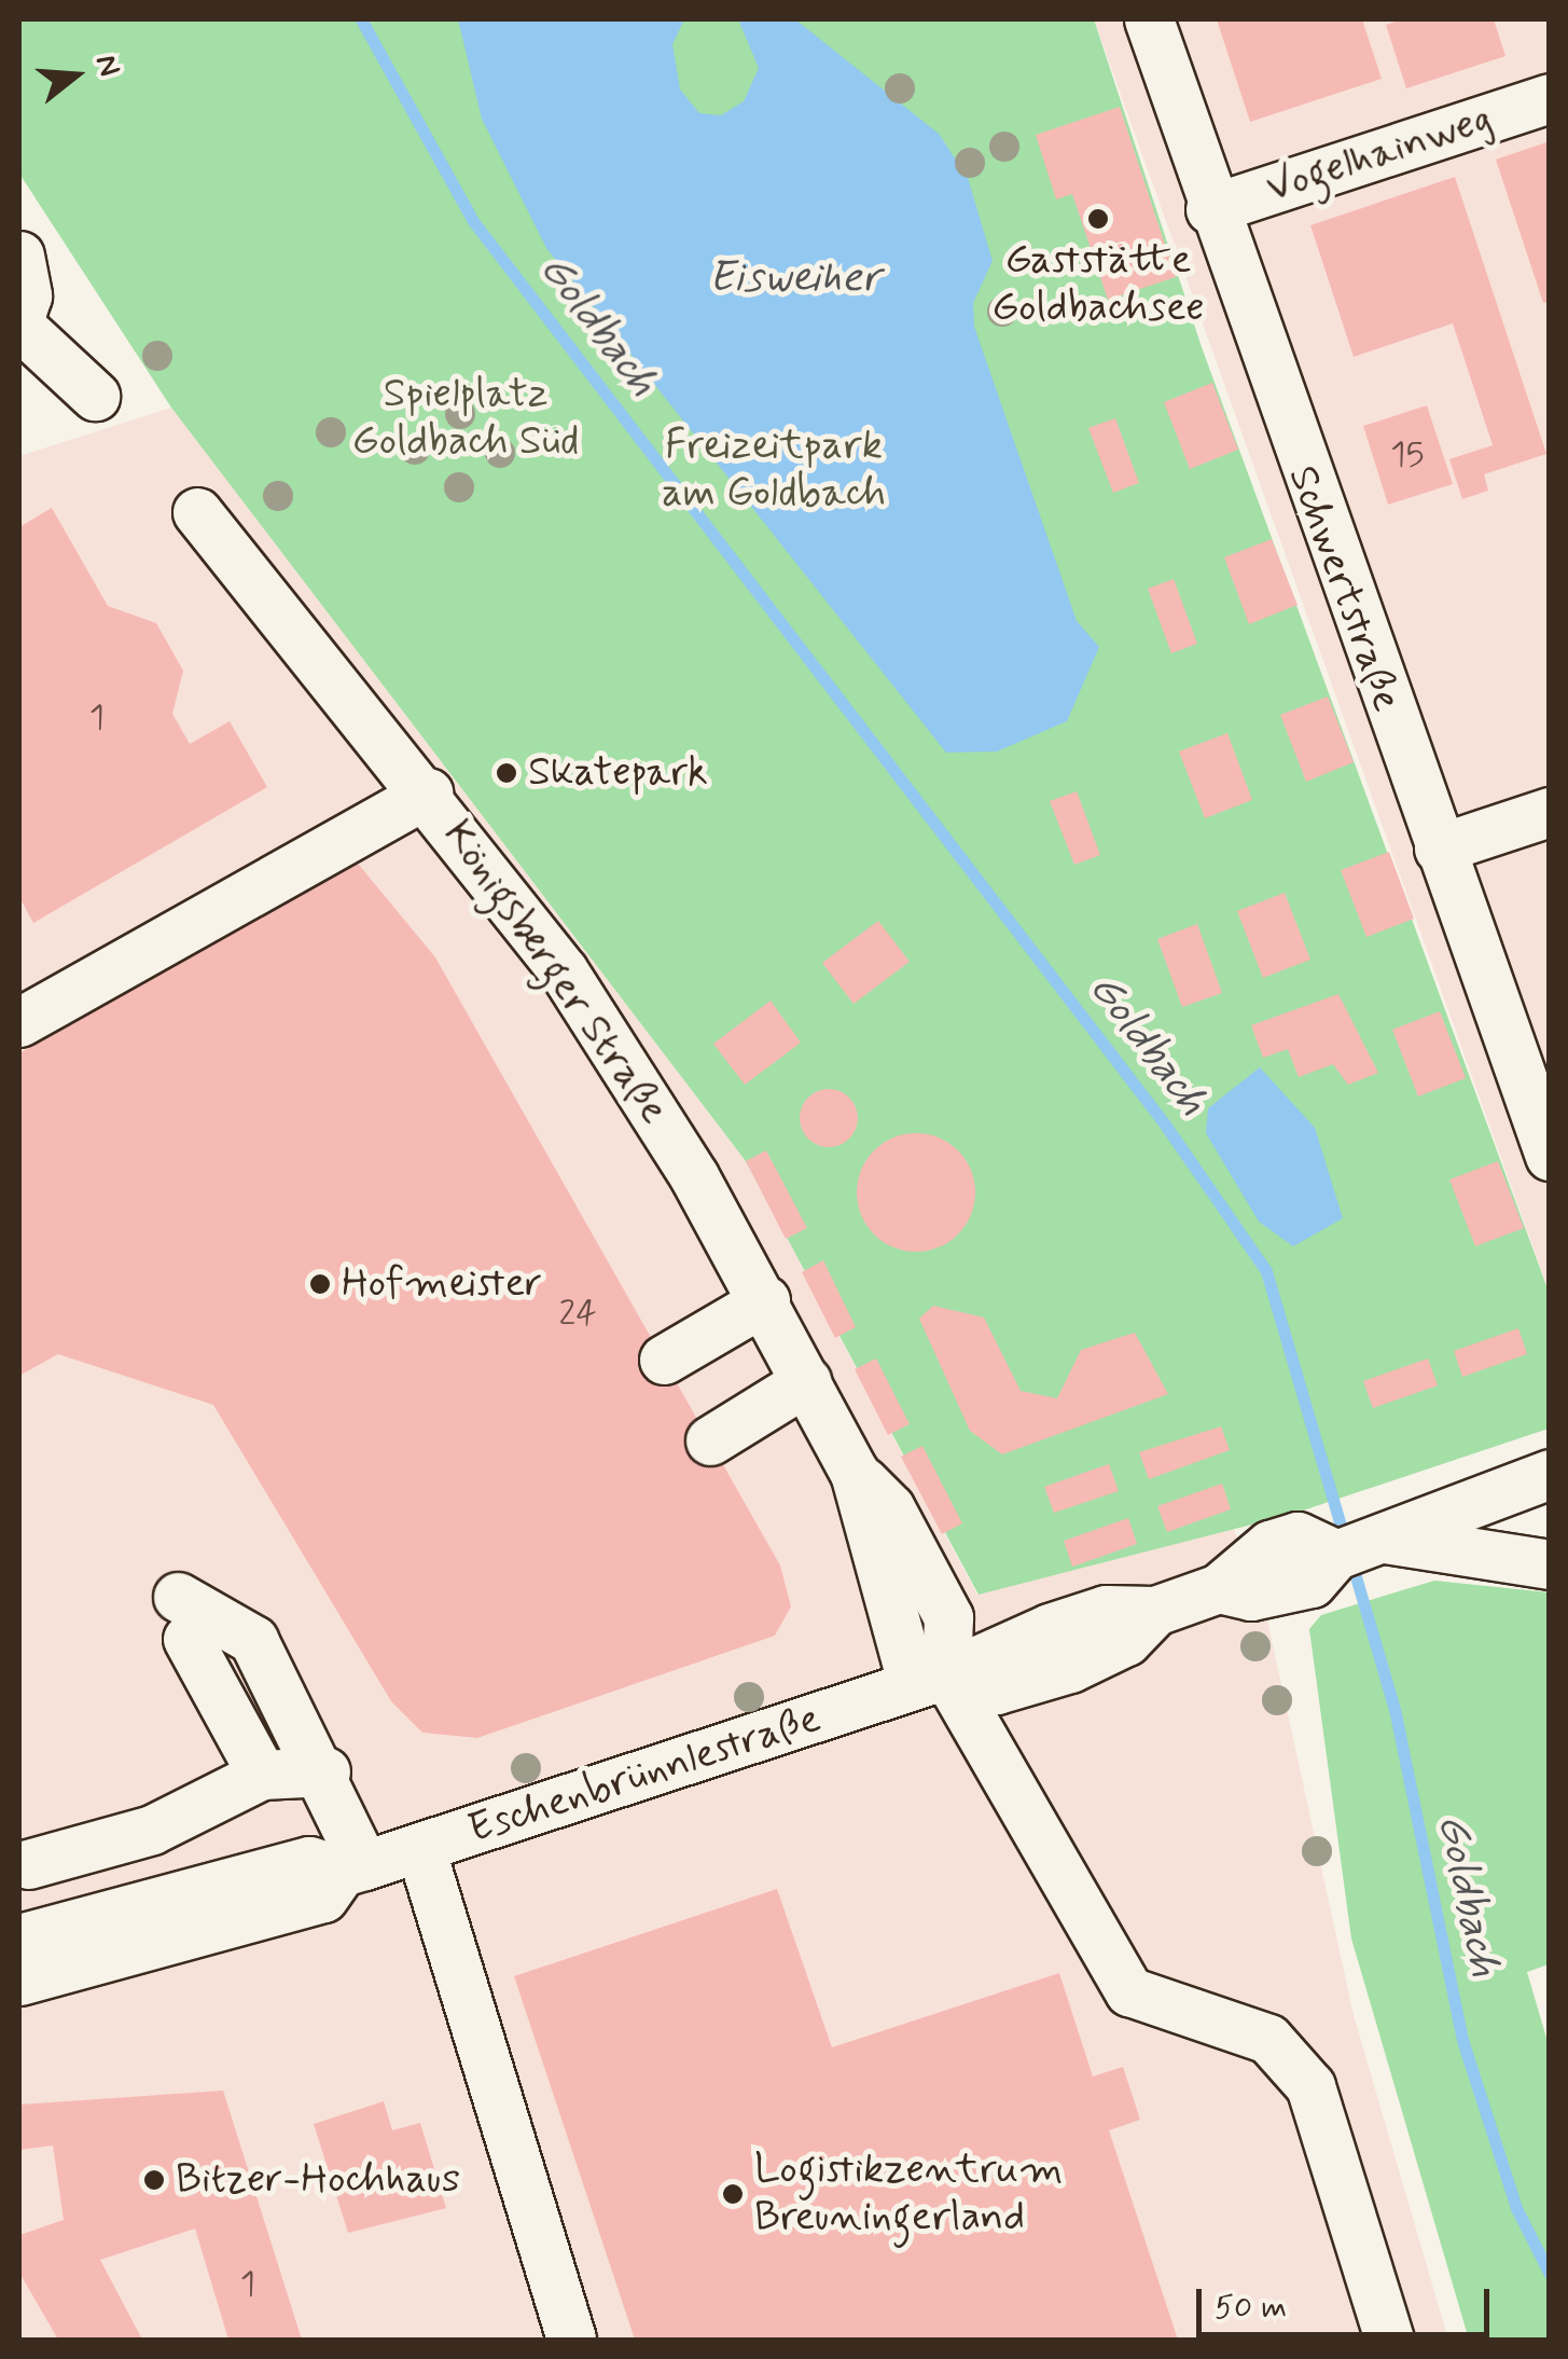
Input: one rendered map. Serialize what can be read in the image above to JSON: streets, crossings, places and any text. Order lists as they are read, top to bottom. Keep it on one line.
{"streets":{"street":["Vogelhainweg","Schwertstraße","Königsberger Straße","Eschenbrünnlestraße"]},"crossings":[["Vogelhainweg","Schwertstraße"],["Königsberger Straße","Eschenbrünnlestraße"]],"water":["Eisweiher","Goldbach"],"parks":["Spielplatz Goldbach Süd","Freizeitpark am Goldbach"],"places":["Gaststätte Goldbachsee","Skatepark","Hofmeister","Bitzer-Hochhaus","Logistikzentrum Breuningerland"],"house_numbers":["15","1","24","1"],"scale_bar":"50 m","north":"right"}
